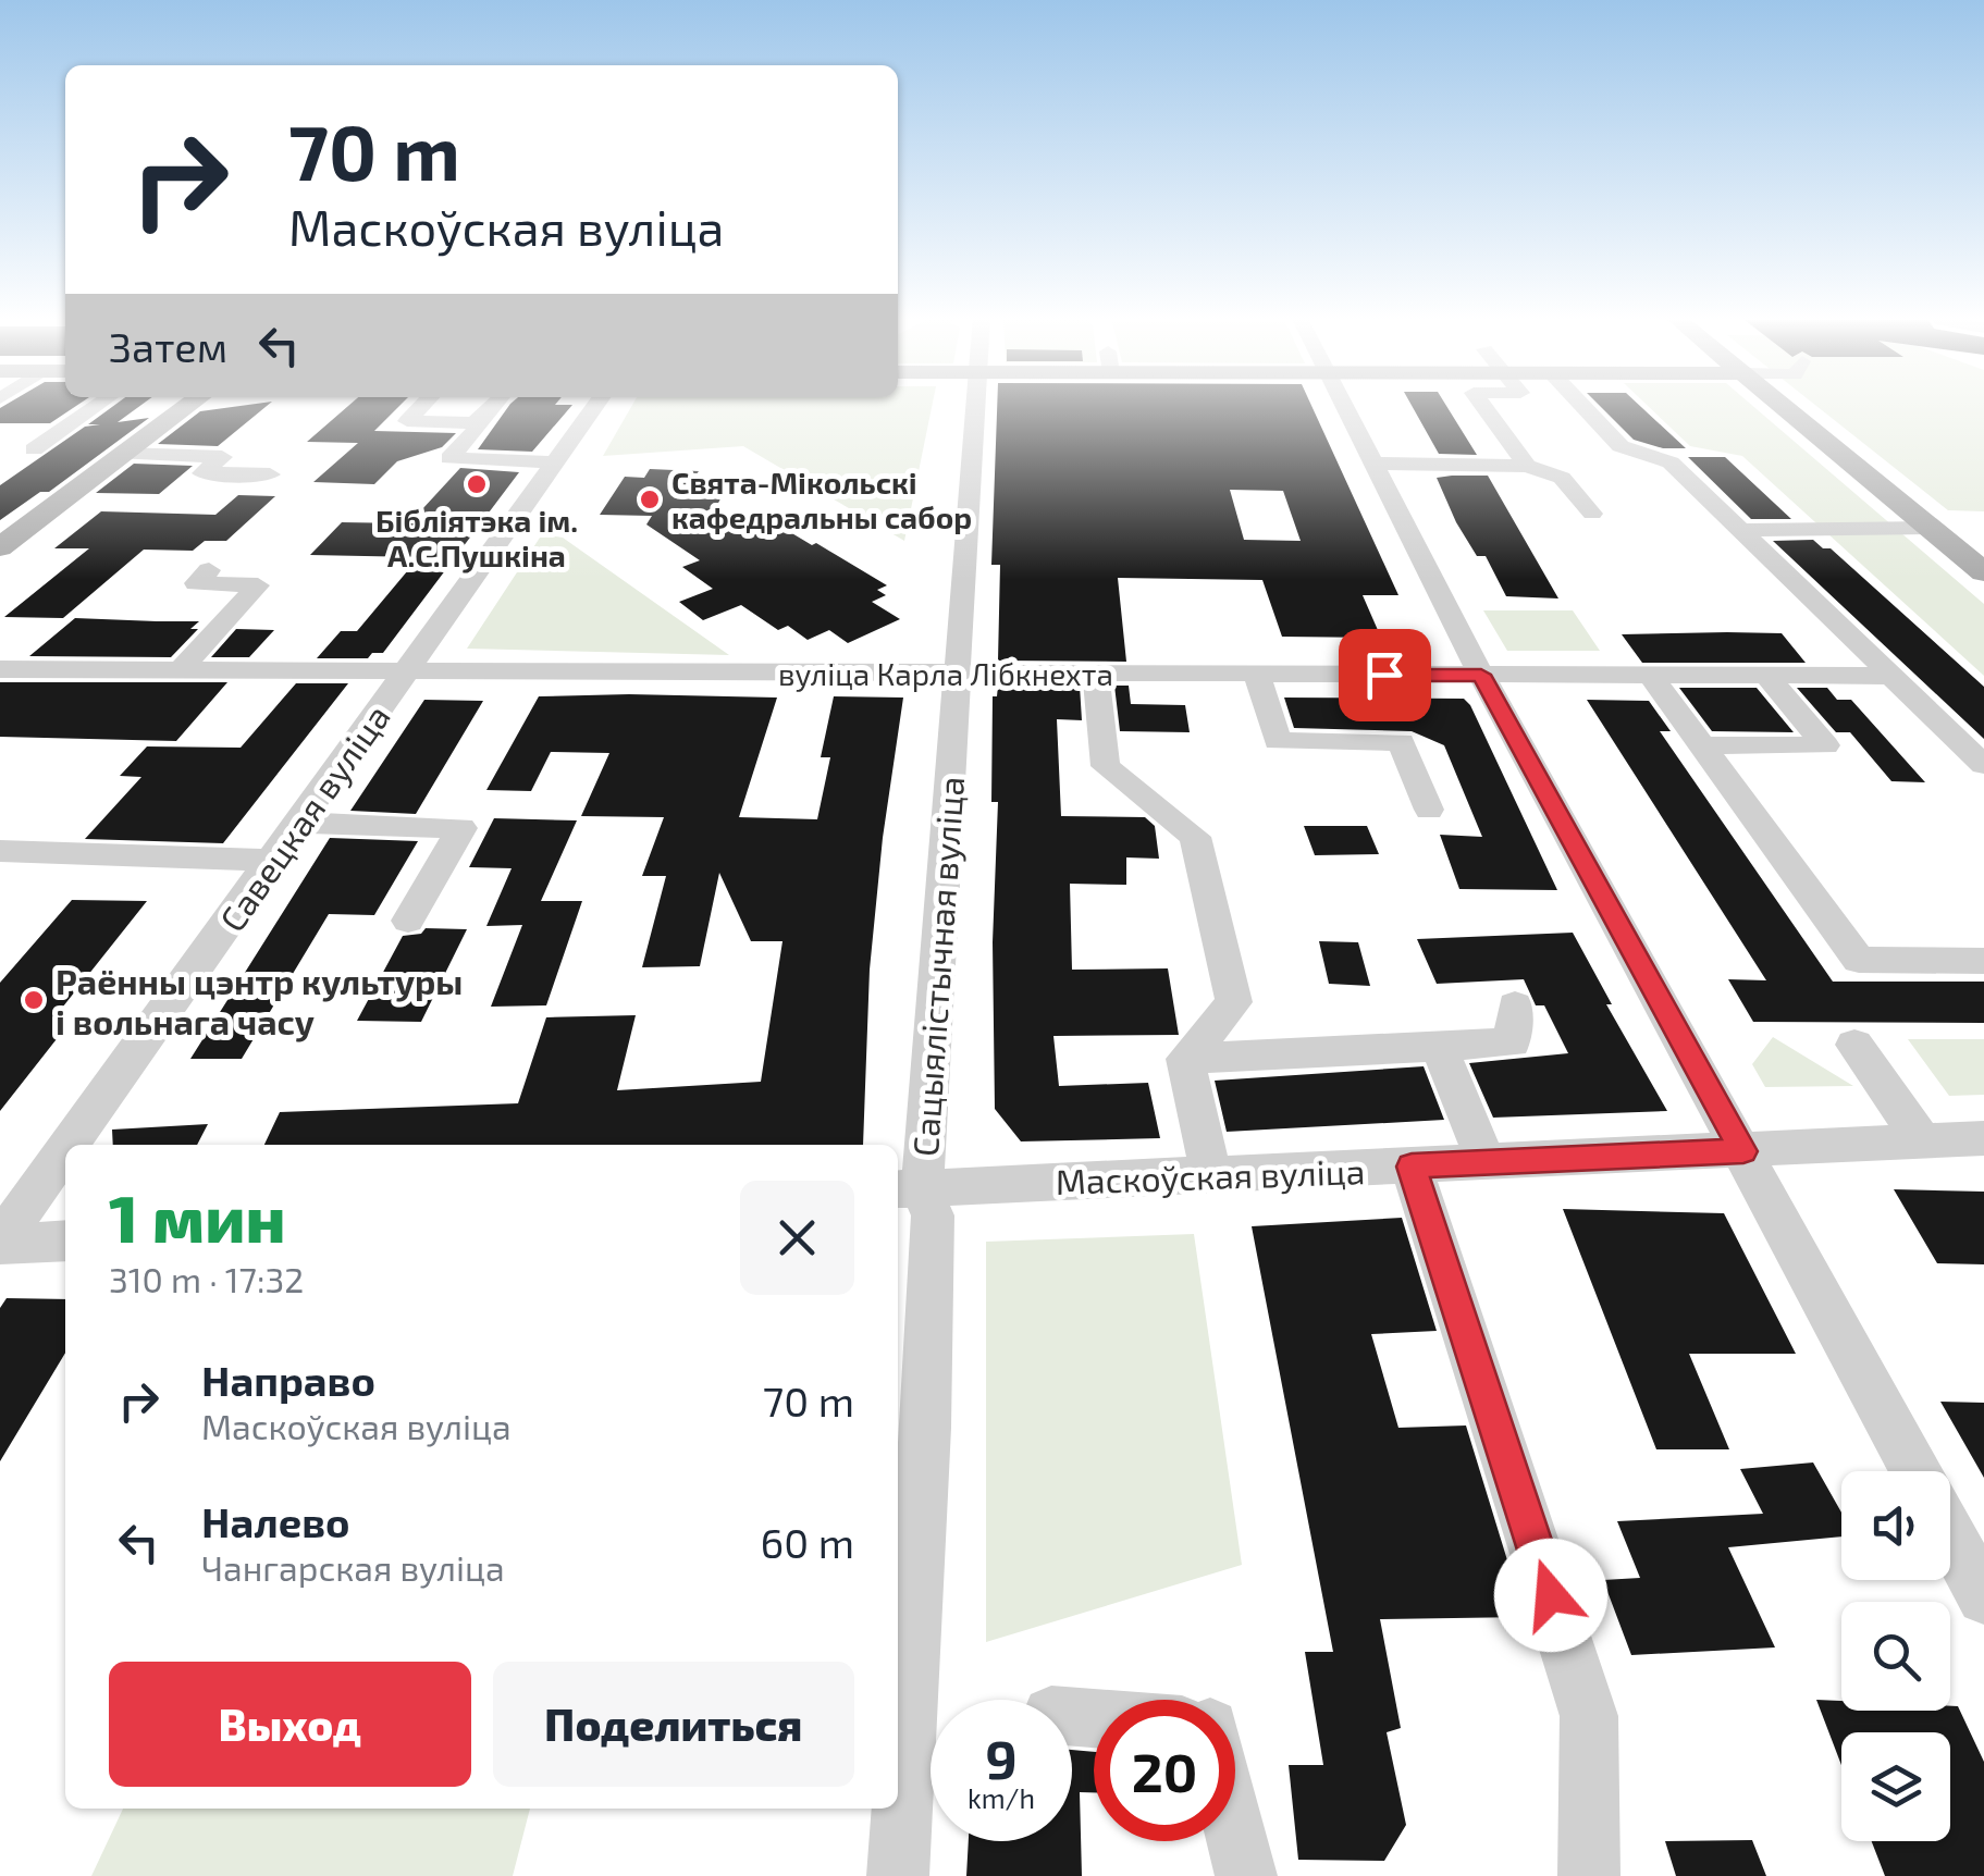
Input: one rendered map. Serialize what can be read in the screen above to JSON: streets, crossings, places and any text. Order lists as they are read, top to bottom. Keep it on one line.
{"streets":{"street":["вуліца Карла Лібкнехта","Савецкая вуліца","Сацыялістычная вуліца","Маскоўская вуліца"]},"crossings":[["вуліца Карла Лібкнехта","Савецкая вуліца"],["вуліца Карла Лібкнехта","Сацыялістычная вуліца"],["Сацыялістычная вуліца","Маскоўская вуліца"]],"places":["Бібліятэка ім. А.С.Пушкіна","Свята-Мікольскі кафедральны сабор","Раённы цэнтр культуры і вольнага часу"],"page":{"turn":["70 m","Маскоўская вуліца"],"then":"Затем","heading":["1 мин","310 m · 17:32"],"list":[{"name":"Направо","note":"Маскоўская вуліца","value":"70 m"},{"name":"Налево","note":"Чангарская вуліца","value":"60 m"}],"buttons":["Выход","Поделиться"],"speed":"9 km/h","limit":"20"}}
